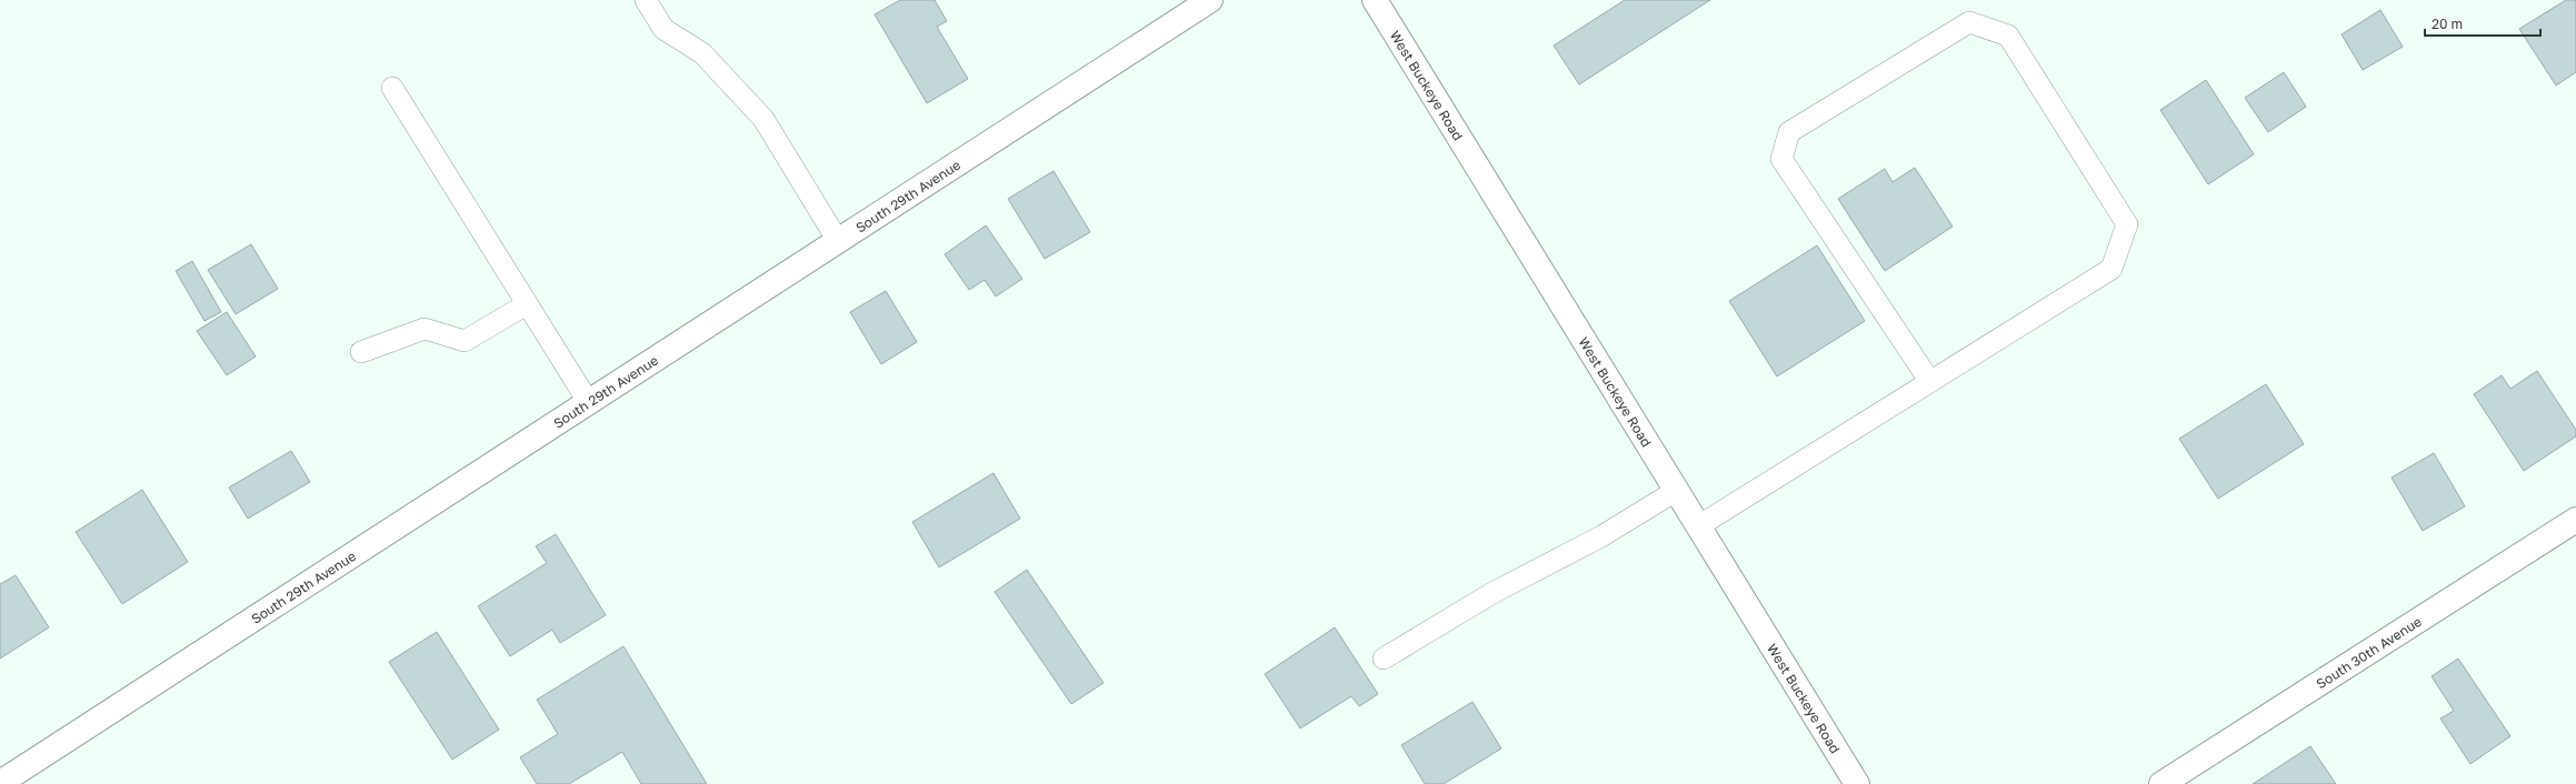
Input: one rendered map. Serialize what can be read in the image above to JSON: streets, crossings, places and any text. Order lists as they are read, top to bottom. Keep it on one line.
{"streets":{"street":["West Buckeye Road","South 29th Avenue","South 30th Avenue"]},"scale_bar":"20 m"}
